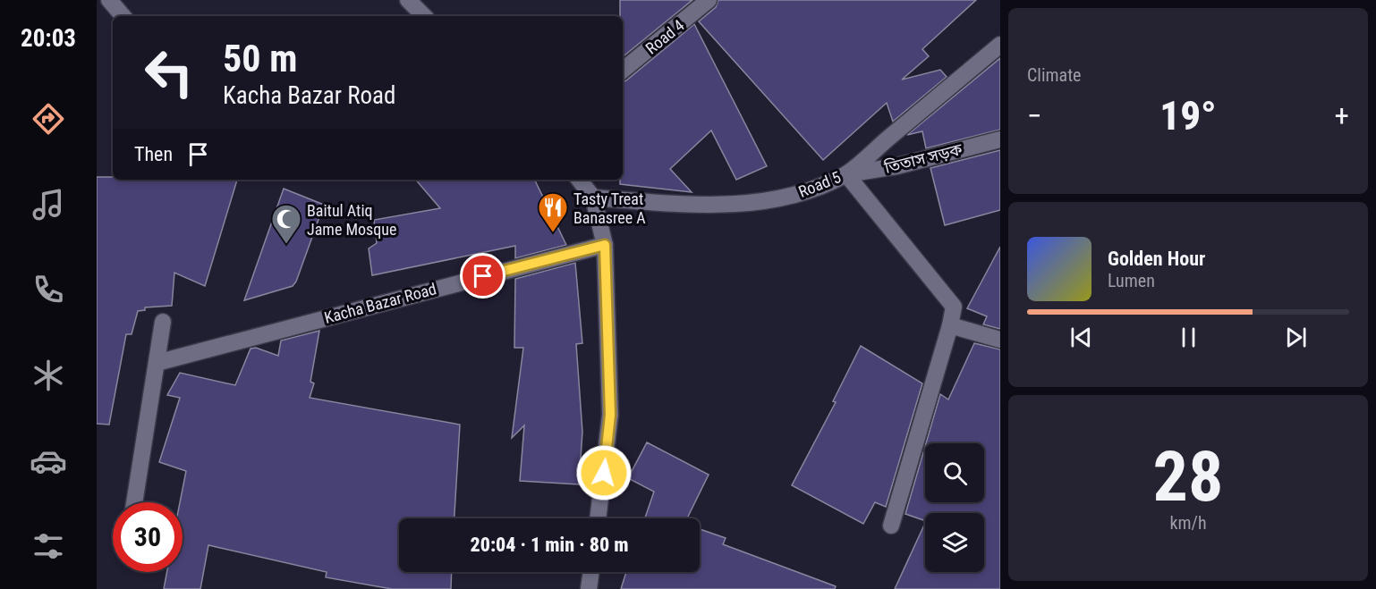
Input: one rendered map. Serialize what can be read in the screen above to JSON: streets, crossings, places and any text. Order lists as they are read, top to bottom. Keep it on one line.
{"streets":{"street":["Road 4","তিতাস সড়ক","Road 5","Kacha Bazar Road"]},"crossings":[["তিতাস সড়ক","Road 5"]],"places":{"restaurant":["Tasty Treat Banasree A"],"mosque":["Baitul Atiq Jame Mosque"]},"page":{"tabs":"20:03","tile":["Climate",["28","km/h"]],"turn":["50 m","Kacha Bazar Road"],"heat":["−","19°","+"],"then":"Then","song":["Golden Hour","Lumen"],"limit":"30","trip":"20:04 · 1 min · 80 m"}}
